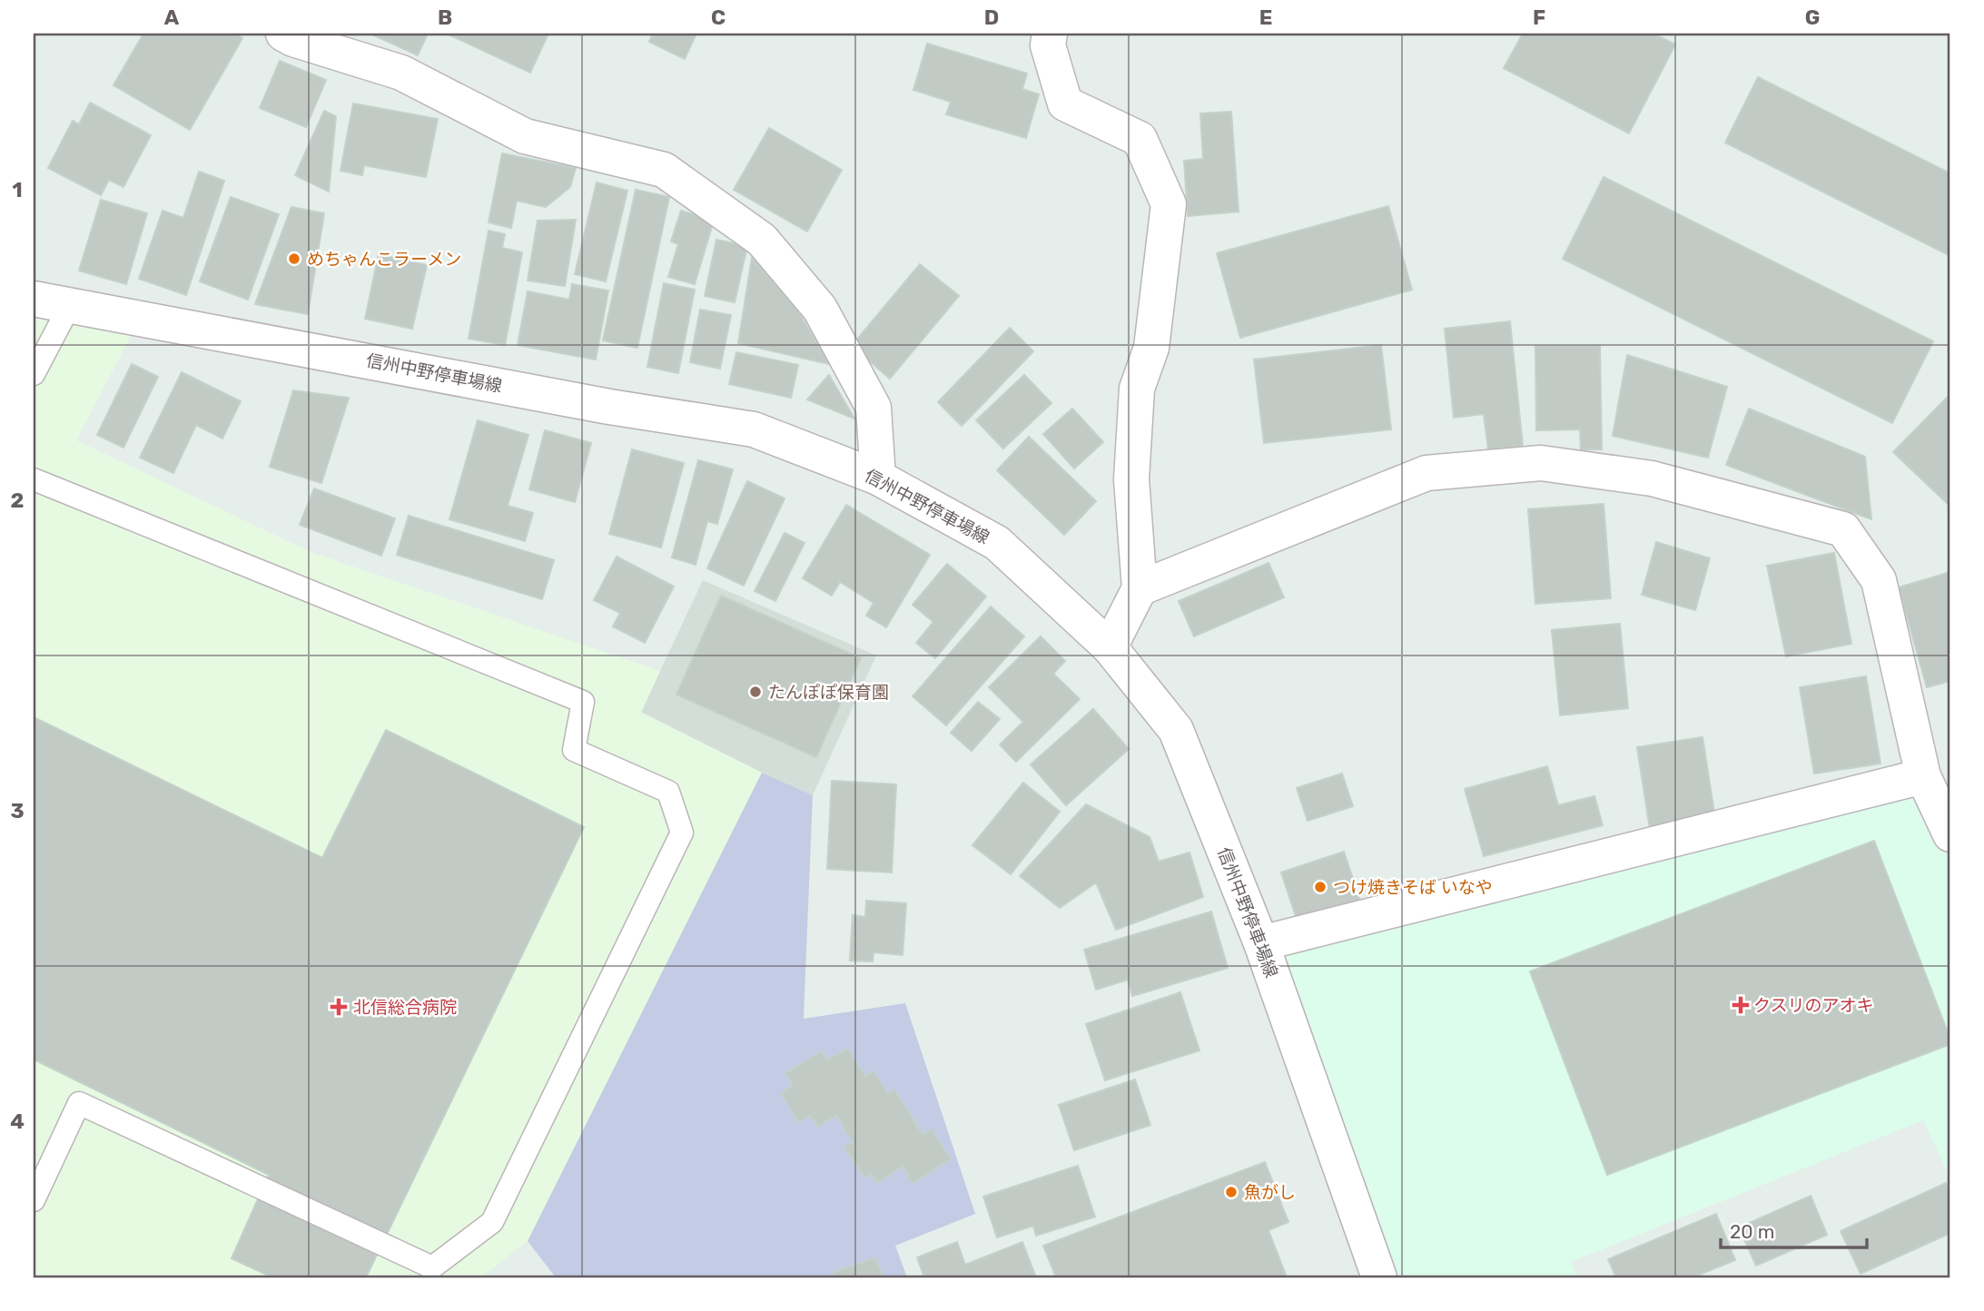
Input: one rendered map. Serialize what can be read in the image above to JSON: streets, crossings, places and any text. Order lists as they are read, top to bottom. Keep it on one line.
{"streets":{"street":["信州中野停車場線"]},"places":{"other":["めちゃんこラーメン","たんぽぽ保育園","つけ焼きそば いなや","魚がし"],"health":["クスリのアオキ","北信総合病院"]},"scale_bar":"20 m","grid":{"columns":["A","B","C","D","E","F","G"],"rows":["1","2","3","4"]}}
